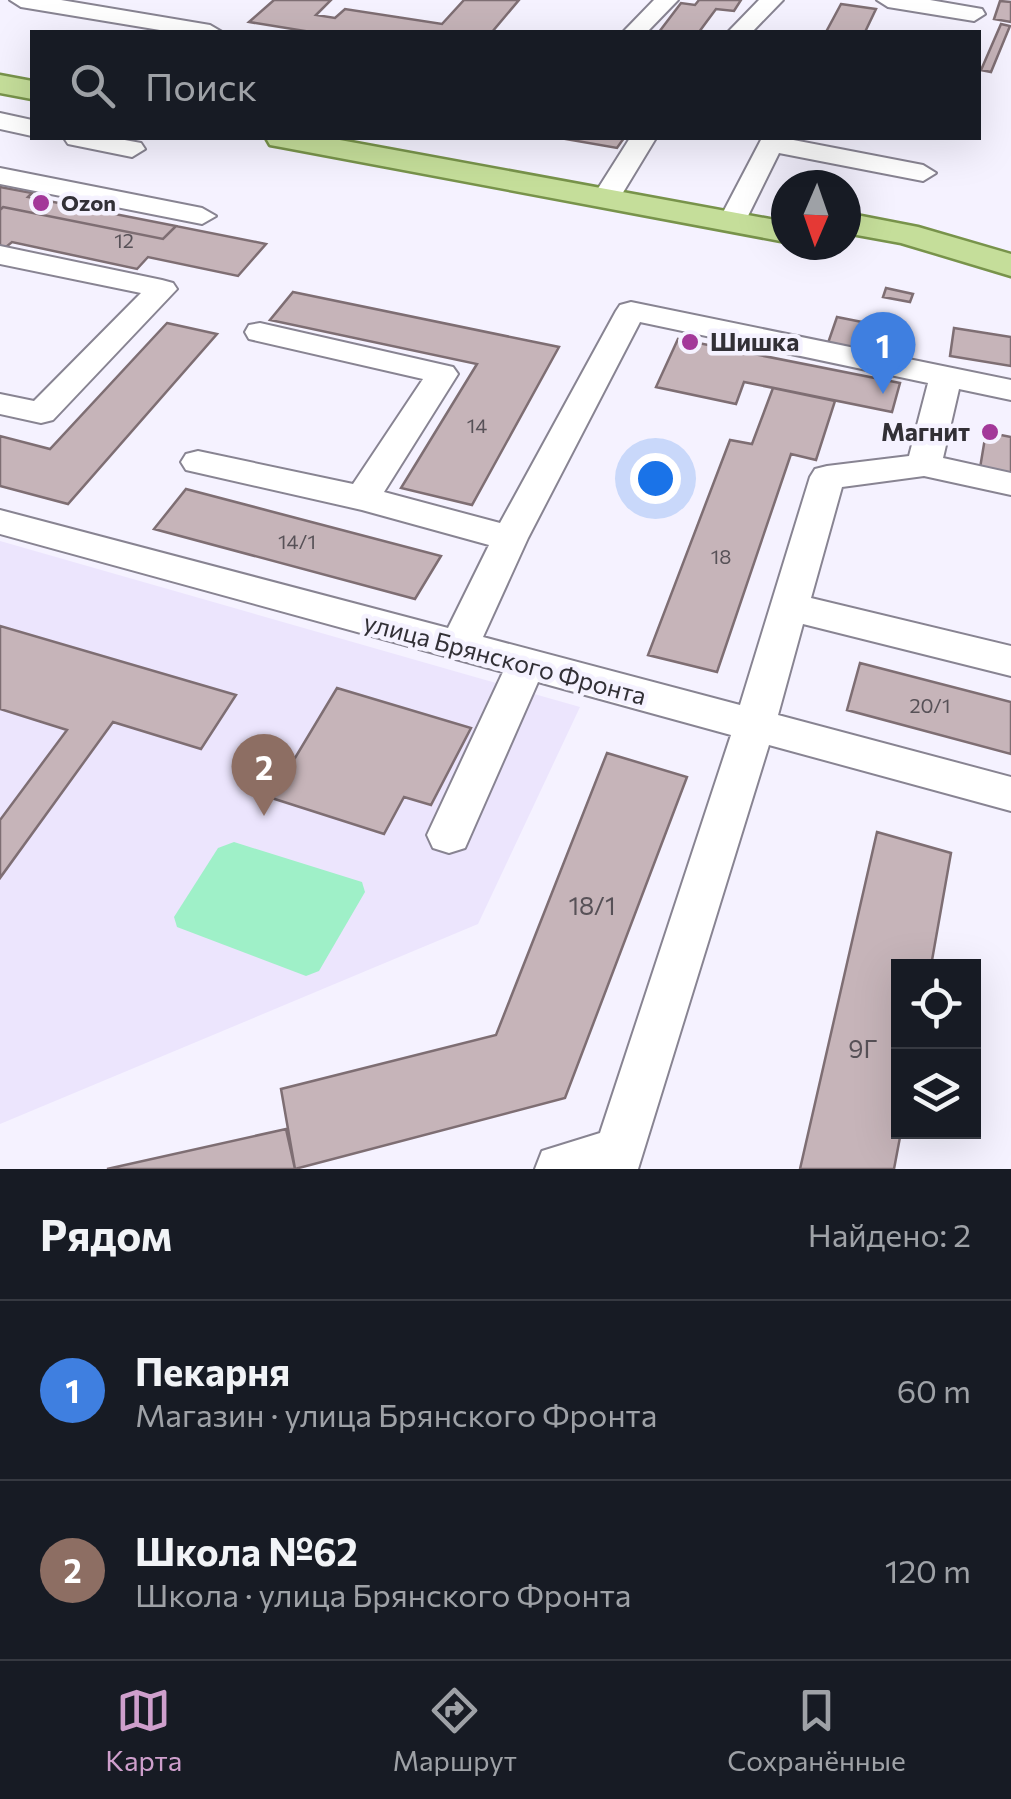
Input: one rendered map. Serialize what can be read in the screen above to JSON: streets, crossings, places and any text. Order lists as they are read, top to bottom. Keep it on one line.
{"streets":{"street":["улица Брянского Фронта"]},"places":["Ozon","Шишка","Магнит"],"house_numbers":["12","14","14/1","18","20/1","18/1","9Г"],"north":"bottom","page":{"search":"Поиск","pins":["1","2"],"heading":["Рядом","Найдено: 2"],"list":[{"mark":"1","name":"Пекарня","note":"Магазин · улица Брянского Фронта","value":"60 m"},{"mark":"2","name":"Школа №62","note":"Школа · улица Брянского Фронта","value":"120 m"}],"nav":["Карта","Маршрут","Сохранённые"]}}
